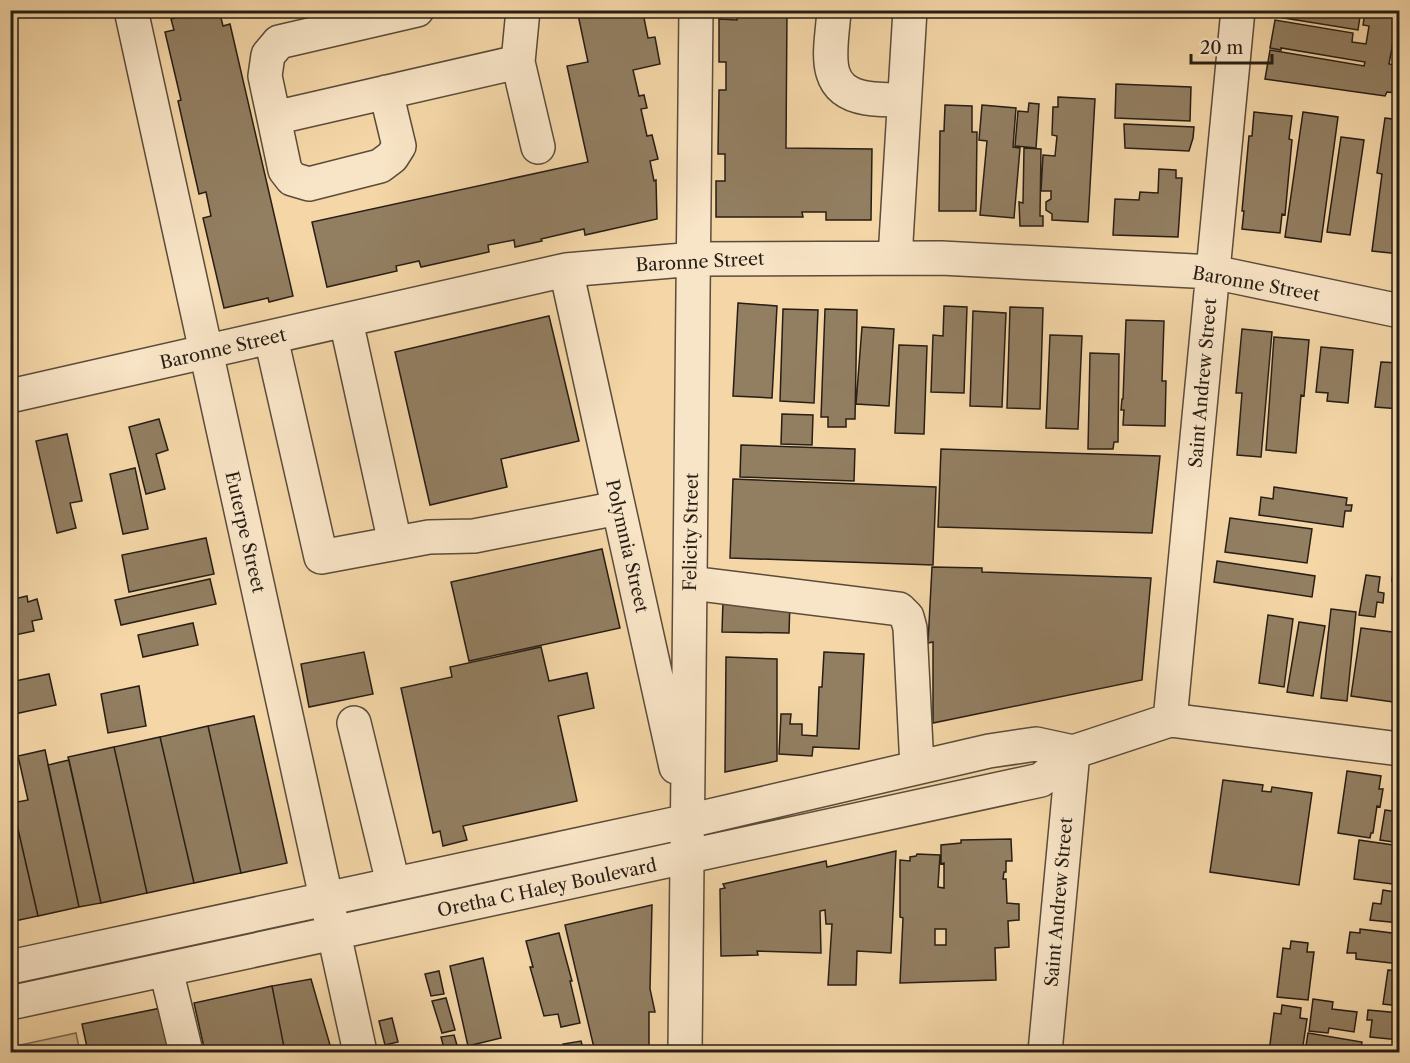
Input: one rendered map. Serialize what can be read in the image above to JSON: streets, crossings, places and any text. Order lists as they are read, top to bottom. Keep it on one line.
{"streets":{"street":["Baronne Street","Saint Andrew Street","Euterpe Street","Felicity Street","Polymnia Street","Oretha C Haley Boulevard"]},"crossings":[["Baronne Street","Saint Andrew Street"],["Baronne Street","Euterpe Street"],["Baronne Street","Felicity Street"],["Baronne Street","Polymnia Street"],["Saint Andrew Street","Oretha C Haley Boulevard"],["Euterpe Street","Oretha C Haley Boulevard"],["Felicity Street","Polymnia Street"],["Felicity Street","Oretha C Haley Boulevard"],["Polymnia Street","Oretha C Haley Boulevard"]],"scale_bar":"20 m"}
